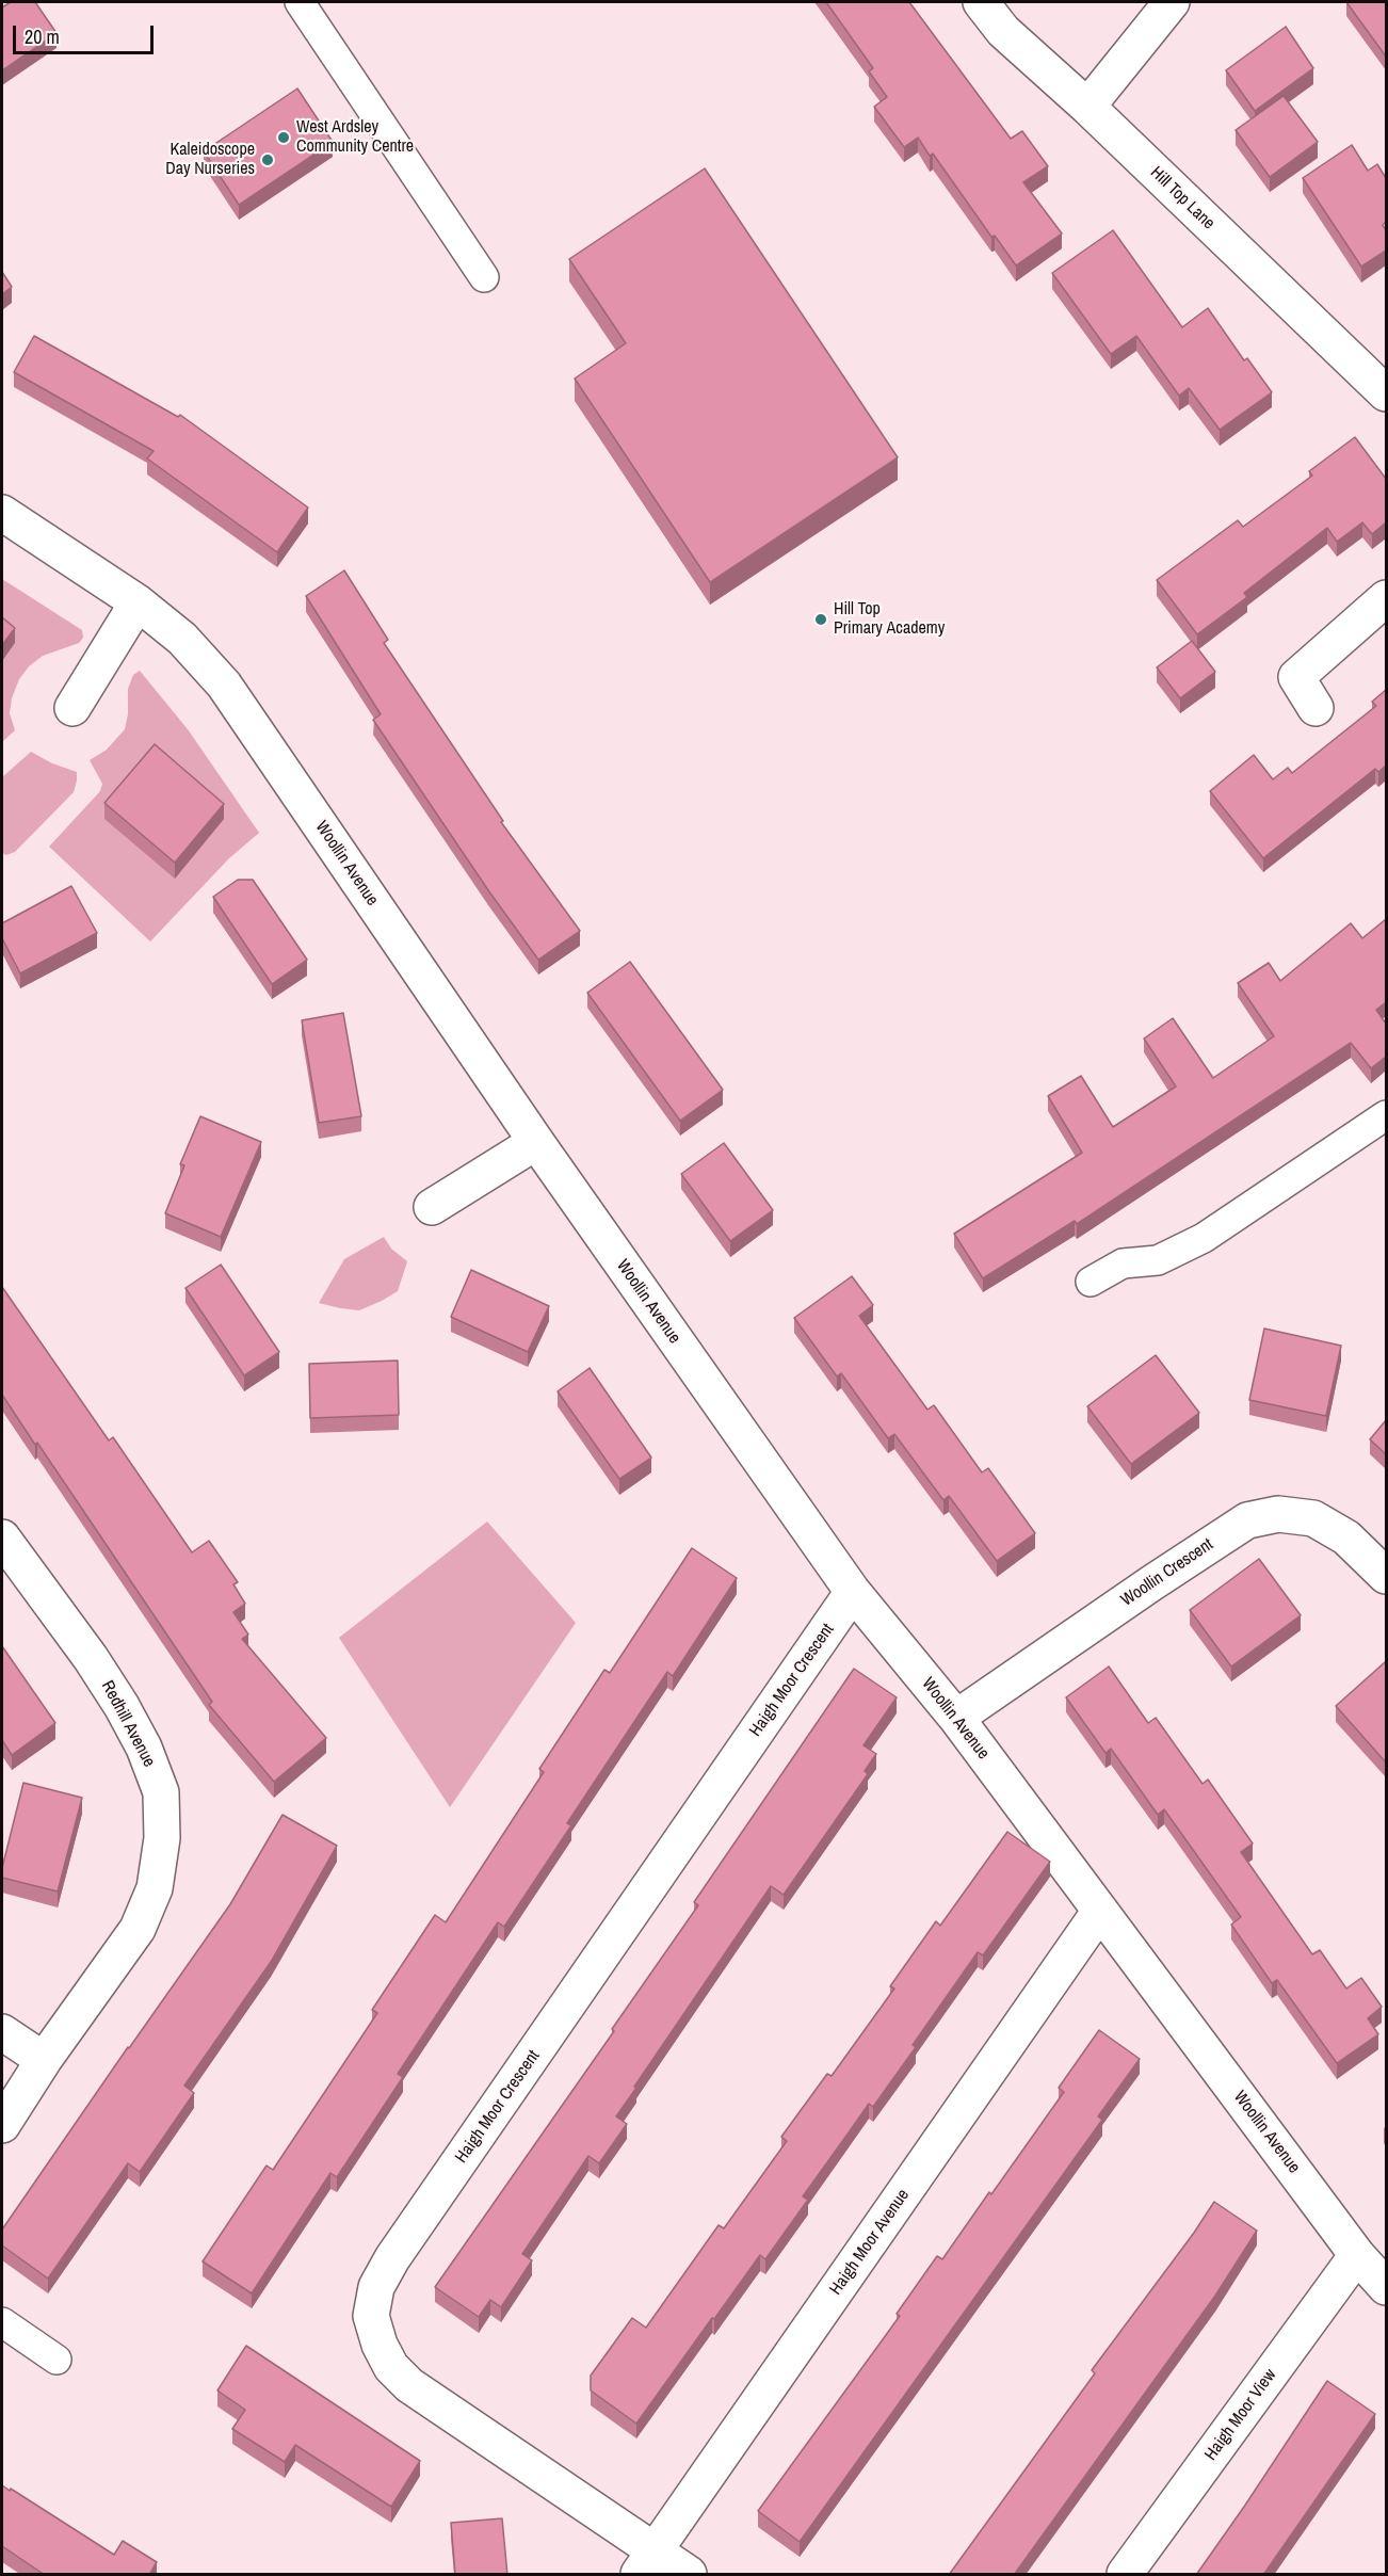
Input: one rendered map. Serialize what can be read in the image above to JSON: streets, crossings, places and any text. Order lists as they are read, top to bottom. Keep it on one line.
{"streets":{"street":["Hill Top Lane","Woollin Avenue","Woollin Crescent","Haigh Moor Crescent","Redhill Avenue","Haigh Moor Avenue","Haigh Moor View"]},"crossings":[["Woollin Avenue","Woollin Crescent"],["Woollin Avenue","Haigh Moor Crescent"],["Woollin Avenue","Haigh Moor Avenue"],["Woollin Avenue","Haigh Moor View"],["Haigh Moor Crescent","Haigh Moor Avenue"]],"places":["West Ardsley Community Centre","Kaleidoscope Day Nurseries","Hill Top Primary Academy"],"scale_bar":"20 m"}
